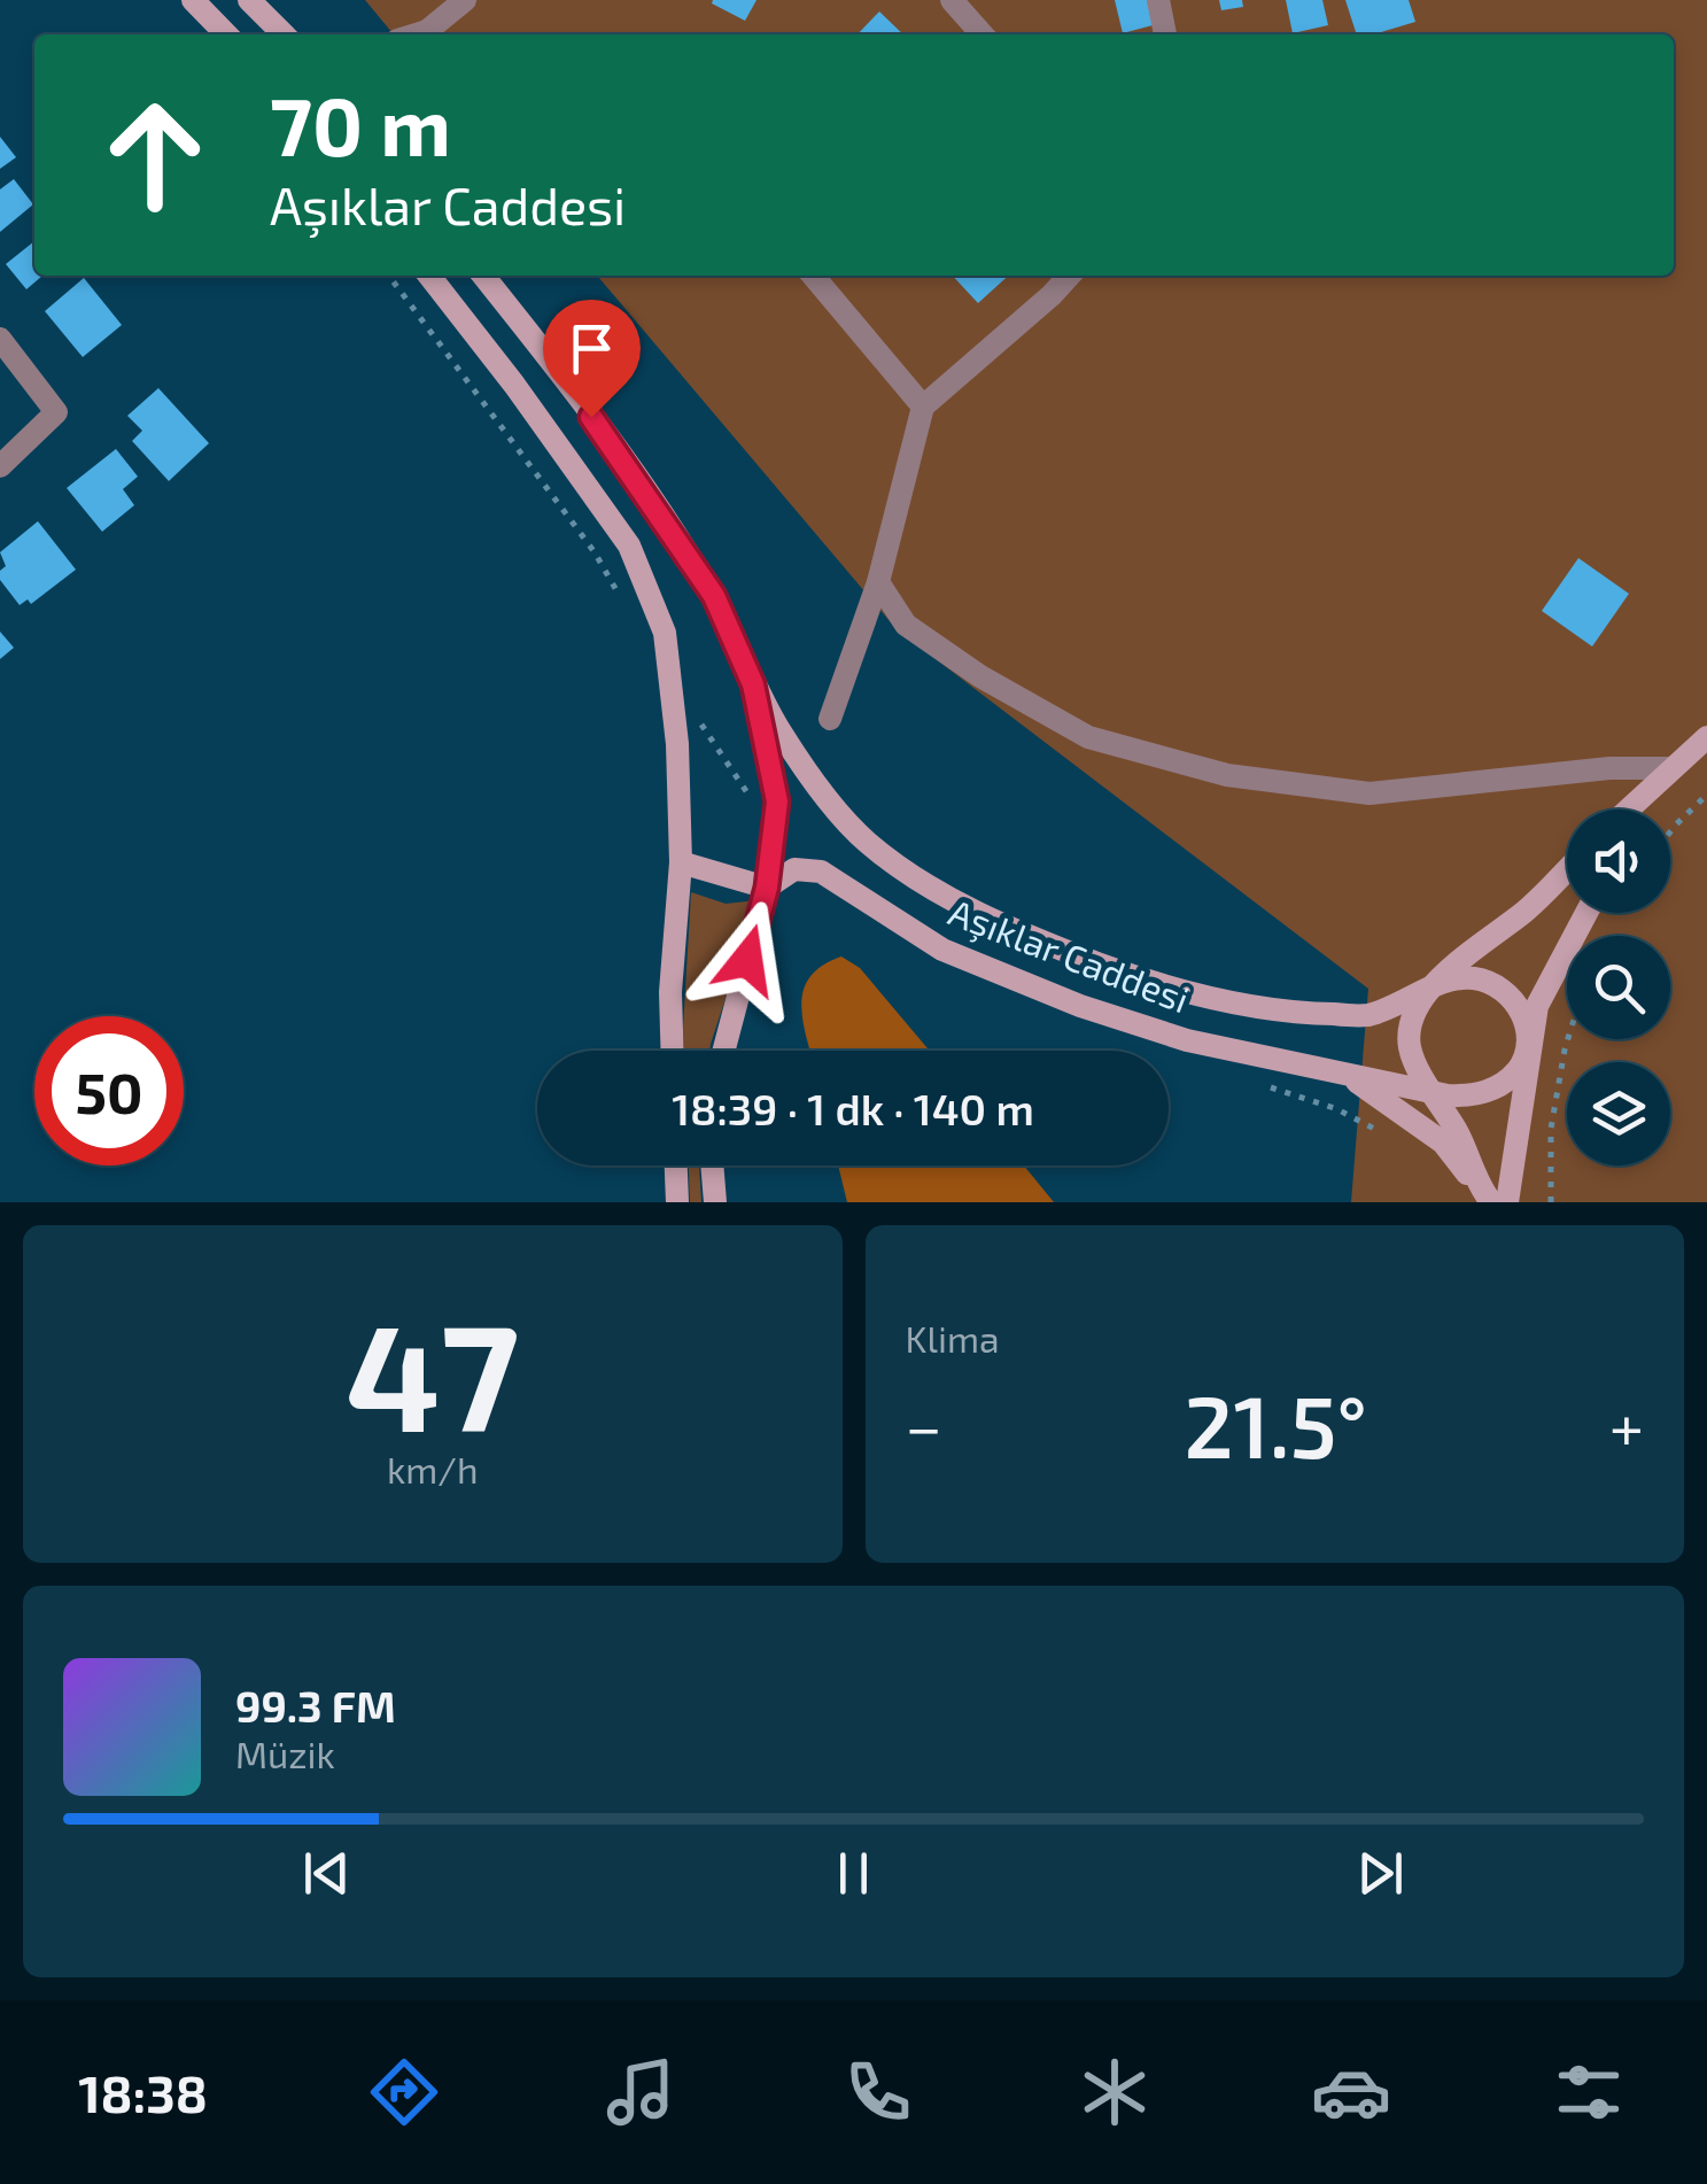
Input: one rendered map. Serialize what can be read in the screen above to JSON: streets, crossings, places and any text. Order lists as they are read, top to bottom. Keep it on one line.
{"streets":{"street":["Aşıklar Caddesi"]},"page":{"turn":["70 m","Aşıklar Caddesi"],"limit":"50","trip":"18:39 · 1 dk · 140 m","tile":[["47","km/h"],"Klima"],"heat":["−","21.5°","+"],"song":["99.3 FM","Müzik"],"tabs":"18:38"}}
